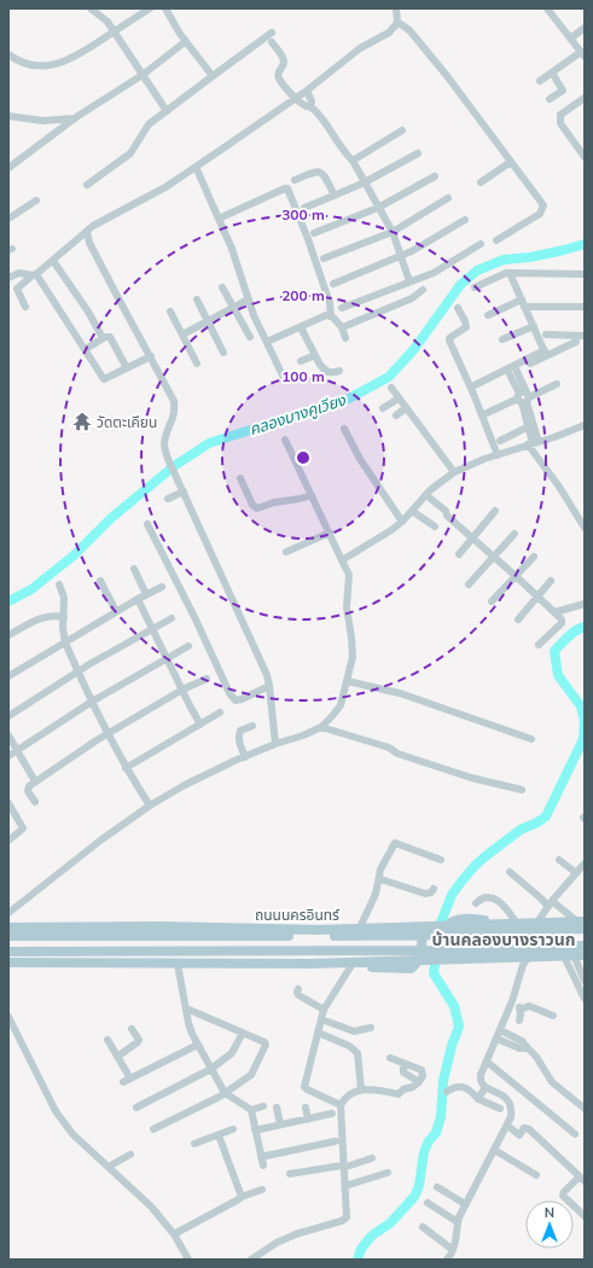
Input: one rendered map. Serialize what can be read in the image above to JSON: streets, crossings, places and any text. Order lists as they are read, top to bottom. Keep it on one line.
{"streets":{"main road":["ถนนนครอินทร์"]},"districts":["บ้านคลองบางราวนก"],"water":["คลองบางคูเวียง"],"places":{"temple":["วัดตะเคียน"]},"north":"top","rings":["300 m","200 m","100 m"]}
